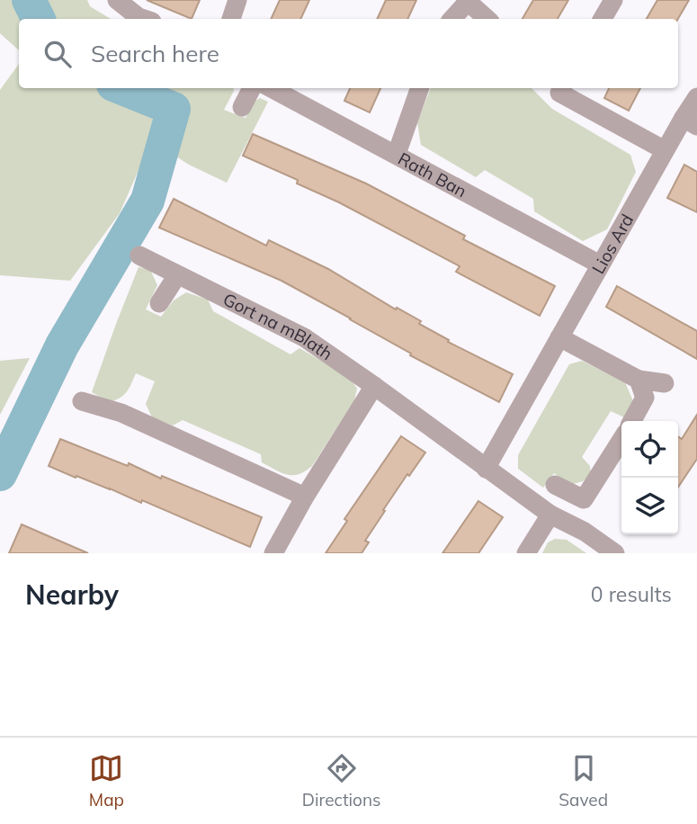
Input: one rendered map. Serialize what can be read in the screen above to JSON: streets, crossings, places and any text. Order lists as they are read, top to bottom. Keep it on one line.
{"streets":{"street":["Rath Ban","Lios Ard","Gort na mBlath"]},"crossings":[["Rath Ban","Lios Ard"]],"page":{"search":"Search here","heading":["Nearby","0 results"],"nav":["Map","Directions","Saved"]}}
